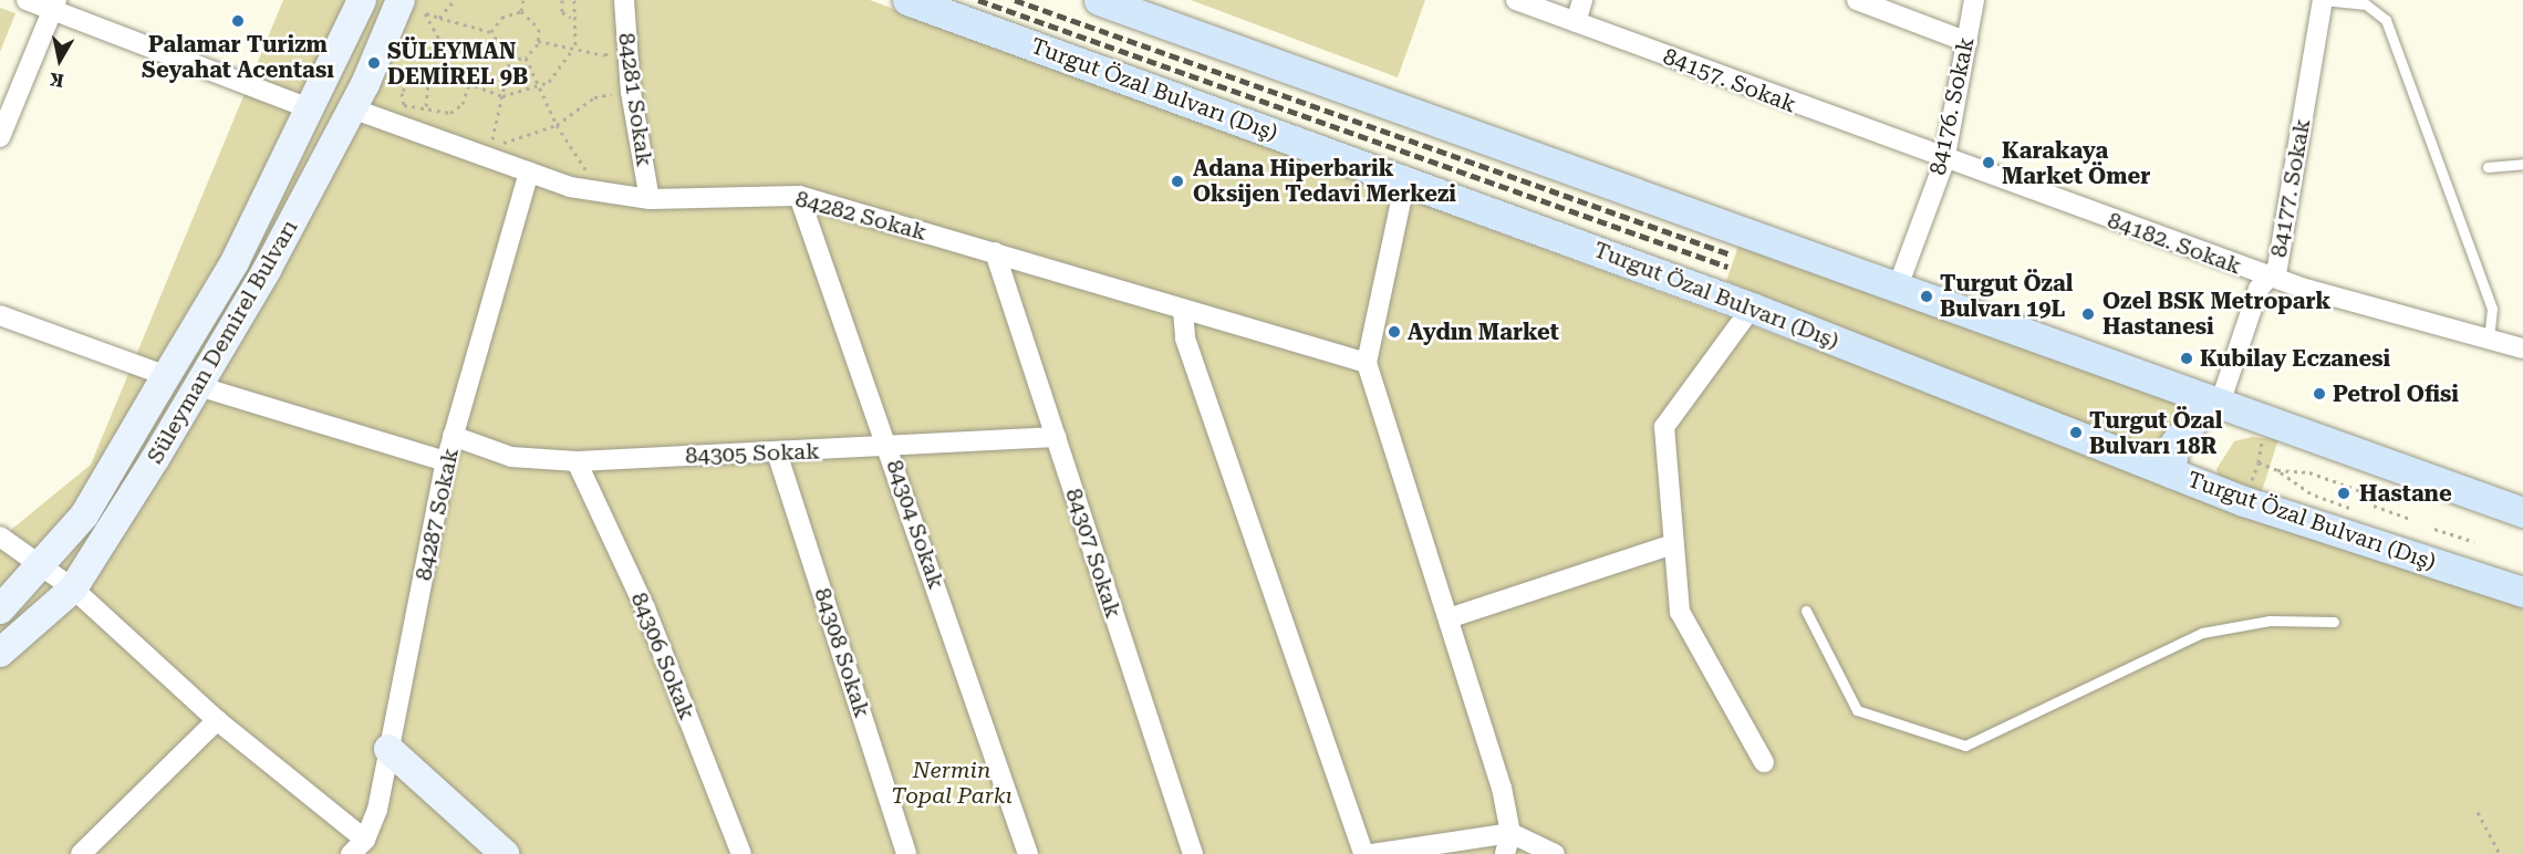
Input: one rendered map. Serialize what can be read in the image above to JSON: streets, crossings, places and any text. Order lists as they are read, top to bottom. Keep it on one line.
{"streets":{"main road":["Turgut Özal Bulvarı (Dış)","Süleyman Demirel Bulvarı"],"street":["84157. Sokak","84281 Sokak","84176. Sokak","84177. Sokak","84282 Sokak","84182. Sokak","84305 Sokak","84287 Sokak","84304 Sokak","84307 Sokak","84308 Sokak","84306 Sokak"]},"crossings":[["84157. Sokak","84176. Sokak"],["84157. Sokak","84182. Sokak"],["84281 Sokak","84282 Sokak"],["84176. Sokak","84182. Sokak"],["84177. Sokak","84182. Sokak"],["84282 Sokak","Süleyman Demirel Bulvarı"],["84282 Sokak","84287 Sokak"],["84282 Sokak","84304 Sokak"],["84282 Sokak","84307 Sokak"],["84305 Sokak","84287 Sokak"],["84305 Sokak","84304 Sokak"],["84305 Sokak","84307 Sokak"],["84305 Sokak","84308 Sokak"],["84305 Sokak","84306 Sokak"]],"parks":["Nermin Topal Parkı"],"places":["Palamar Turizm Seyahat Acentası","SÜLEYMAN DEMİREL 9B","Karakaya Market Ömer","Adana Hiperbarik Oksijen Tedavi Merkezi","Turgut Özal Bulvarı 19L","Ozel BSK Metropark Hastanesi","Aydın Market","Kubilay Eczanesi","Petrol Ofisi","Turgut Özal Bulvarı 18R","Hastane"],"north":"bottom"}
